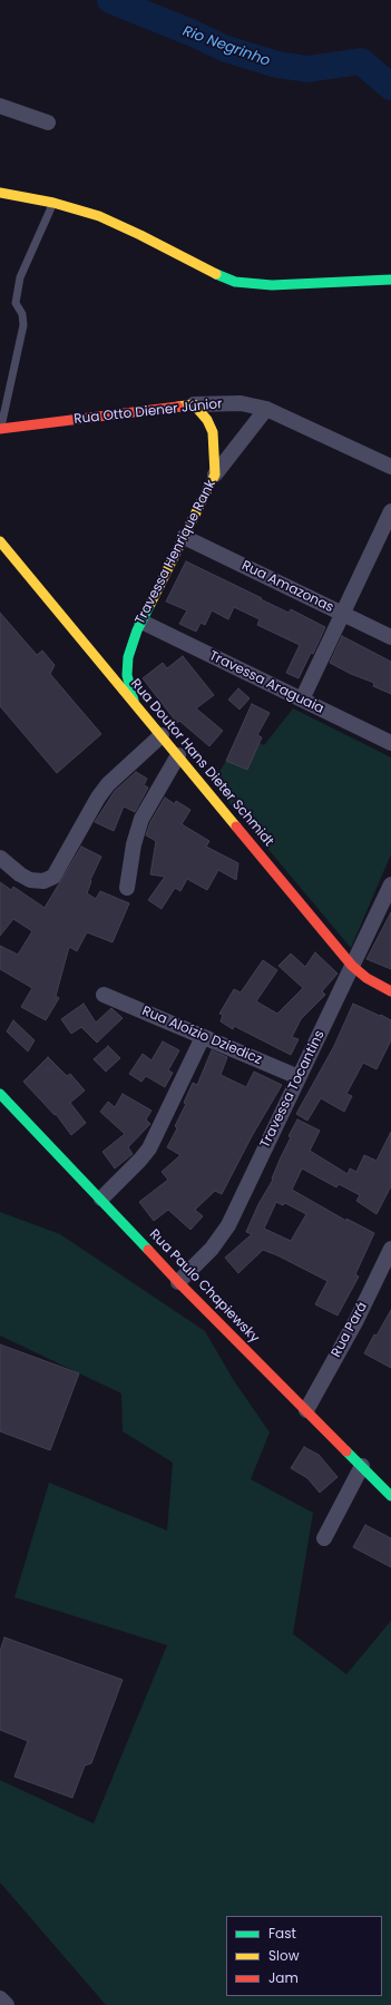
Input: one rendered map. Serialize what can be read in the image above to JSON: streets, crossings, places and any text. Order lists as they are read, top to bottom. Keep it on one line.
{"streets":{"street":["Rua Otto Diener Júnior","Travessa Henrique Rank","Rua Amazonas","Travessa Araguaia","Rua Doutor Hans Dieter Schmidt","Rua Aloízio Dziedicz","Travessa Tocantins","Rua Paulo Chapiewsky","Rua Pará"]},"crossings":[["Rua Otto Diener Júnior","Travessa Henrique Rank"],["Travessa Henrique Rank","Rua Amazonas"],["Travessa Henrique Rank","Travessa Araguaia"],["Travessa Henrique Rank","Rua Doutor Hans Dieter Schmidt"],["Rua Doutor Hans Dieter Schmidt","Travessa Tocantins"],["Rua Aloízio Dziedicz","Travessa Tocantins"],["Travessa Tocantins","Rua Paulo Chapiewsky"],["Rua Paulo Chapiewsky","Rua Pará"]],"water":["Rio Negrinho"],"legend":["Fast","Slow","Jam"]}
